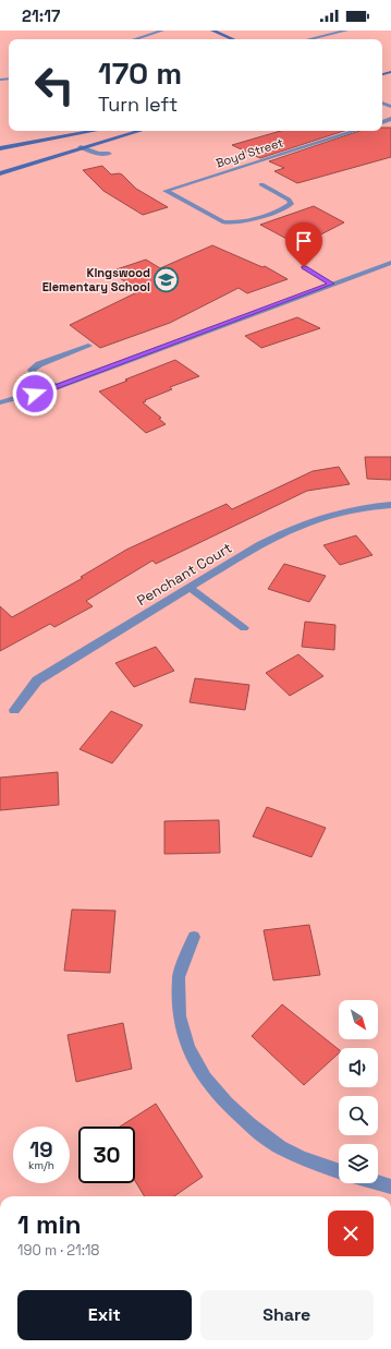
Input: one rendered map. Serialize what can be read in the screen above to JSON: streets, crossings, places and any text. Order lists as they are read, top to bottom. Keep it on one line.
{"streets":{"street":["Boyd Street","Penchant Court"]},"places":{"school or university":["Kingswood Elementary School"]},"north":"bottom right","page":{"status":"21:17","turn":["170 m","Turn left"],"speed":"19 km/h","limit":"30","heading":["1 min","190 m · 21:18"],"buttons":["Exit","Share"]}}
